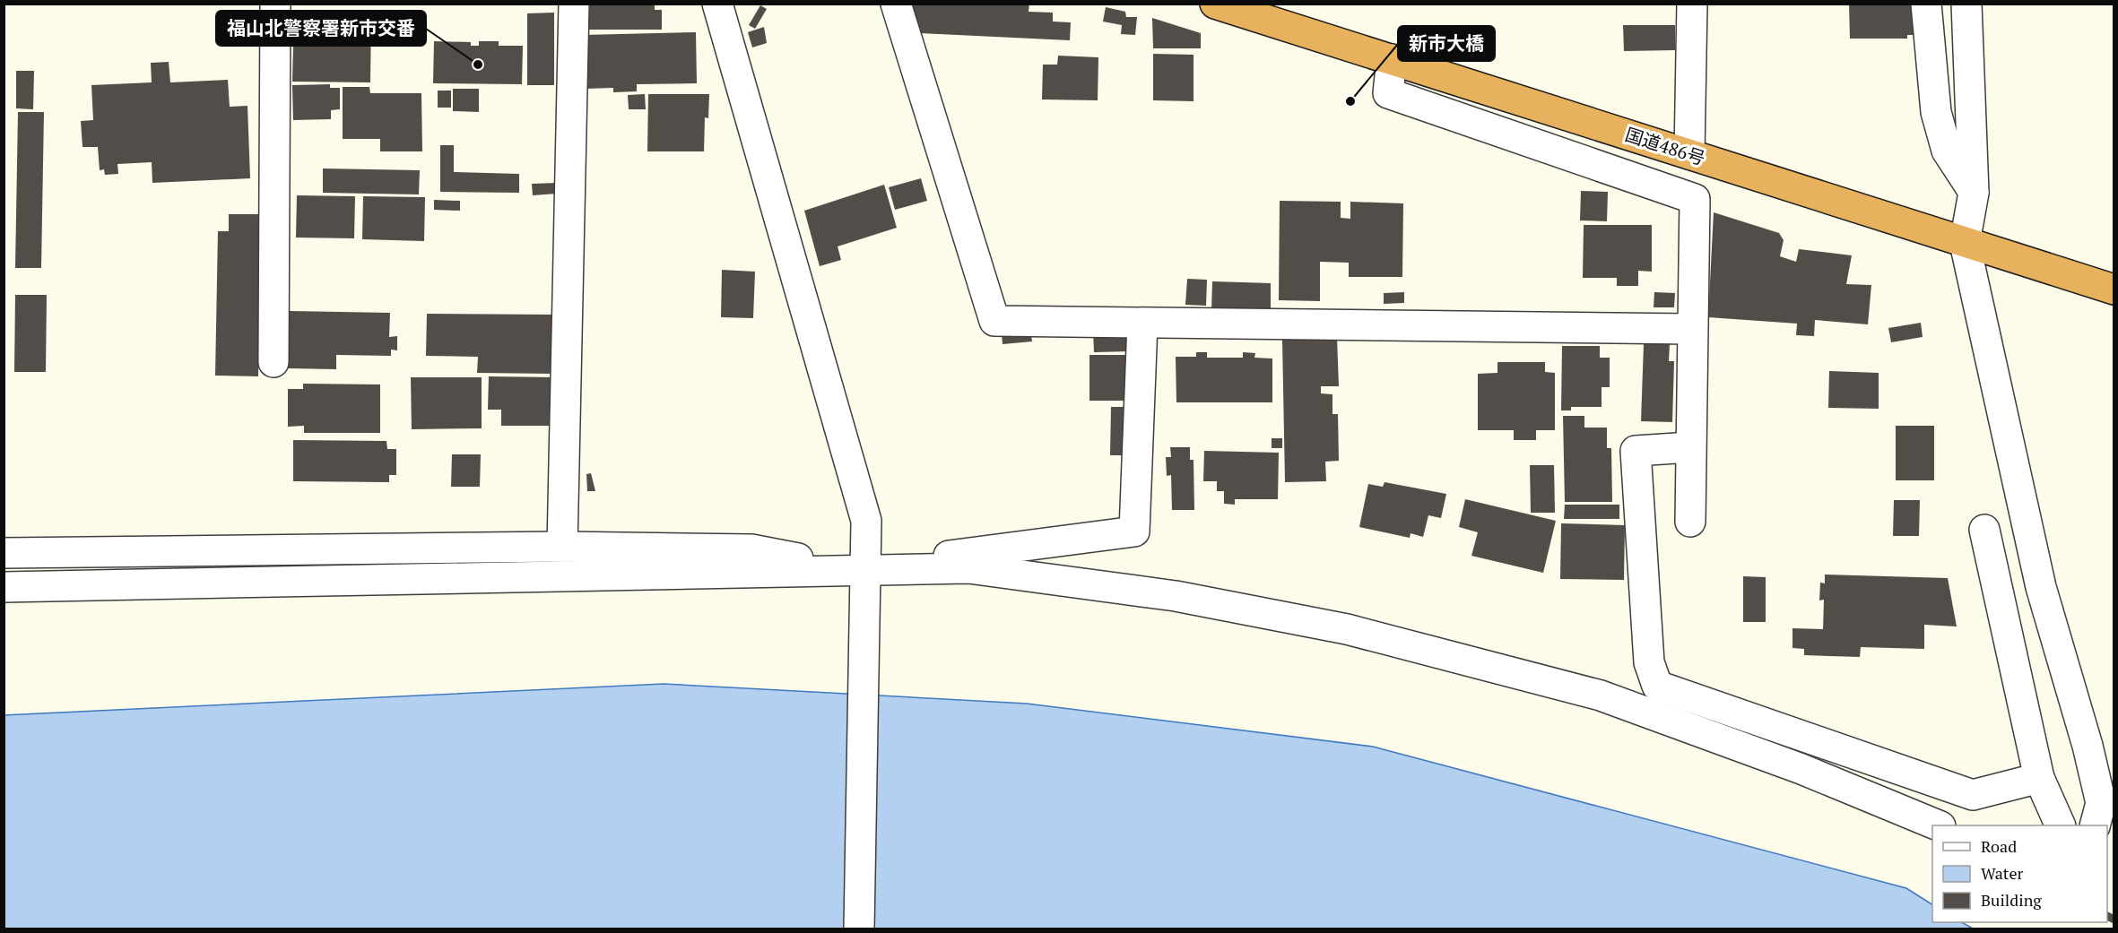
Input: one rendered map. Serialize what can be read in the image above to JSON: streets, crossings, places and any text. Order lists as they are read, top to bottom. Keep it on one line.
{"streets":{"highway":["国道486号"]},"places":["福山北警察署新市交番","新市大橋"],"legend":["Road","Water","Building"]}
